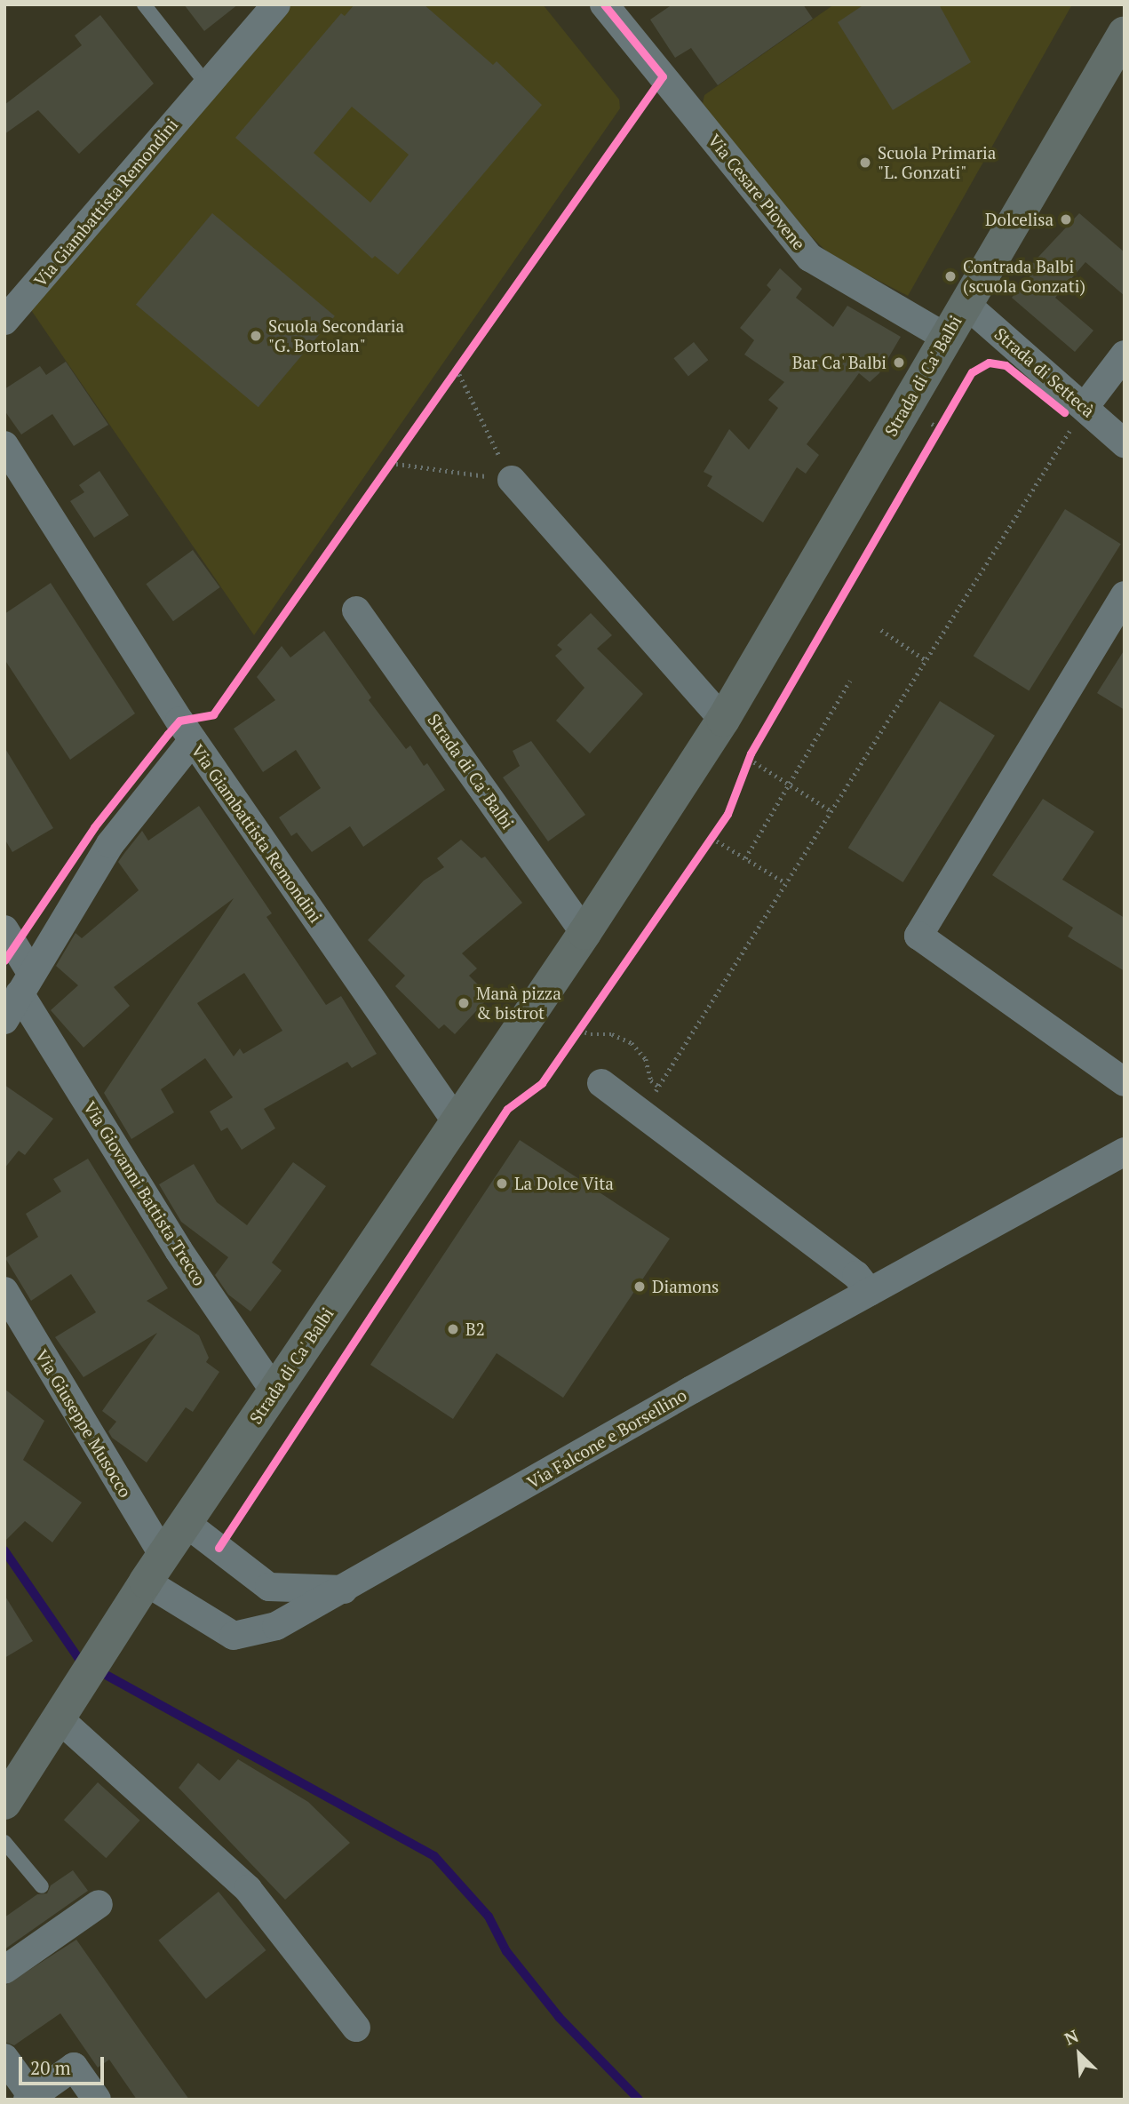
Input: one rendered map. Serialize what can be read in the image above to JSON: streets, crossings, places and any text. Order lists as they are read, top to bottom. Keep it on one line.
{"streets":{"main road":["Strada di Ca' Balbi"],"street":["Via Cesare Piovene","Via Giambattista Remondini","Strada di Settecà","Via Giovanni Battista Trecco","Via Giuseppe Musocco","Via Falcone e Borsellino"]},"crossings":[["Via Cesare Piovene","Strada di Ca' Balbi"],["Via Giambattista Remondini","Strada di Ca' Balbi"],["Strada di Settecà","Strada di Ca' Balbi"],["Strada di Ca' Balbi","Via Giovanni Battista Trecco"],["Strada di Ca' Balbi","Via Giuseppe Musocco"],["Strada di Ca' Balbi","Via Falcone e Borsellino"],["Via Giuseppe Musocco","Via Falcone e Borsellino"]],"places":["Scuola Primaria \"L. Gonzati\"","Dolcelisa","Contrada Balbi (scuola Gonzati)","Scuola Secondaria \"G. Bortolan\"","Bar Ca' Balbi","Manà pizza & bistrot","La Dolce Vita","Diamons","B2"],"scale_bar":"20 m","north":"top left"}
